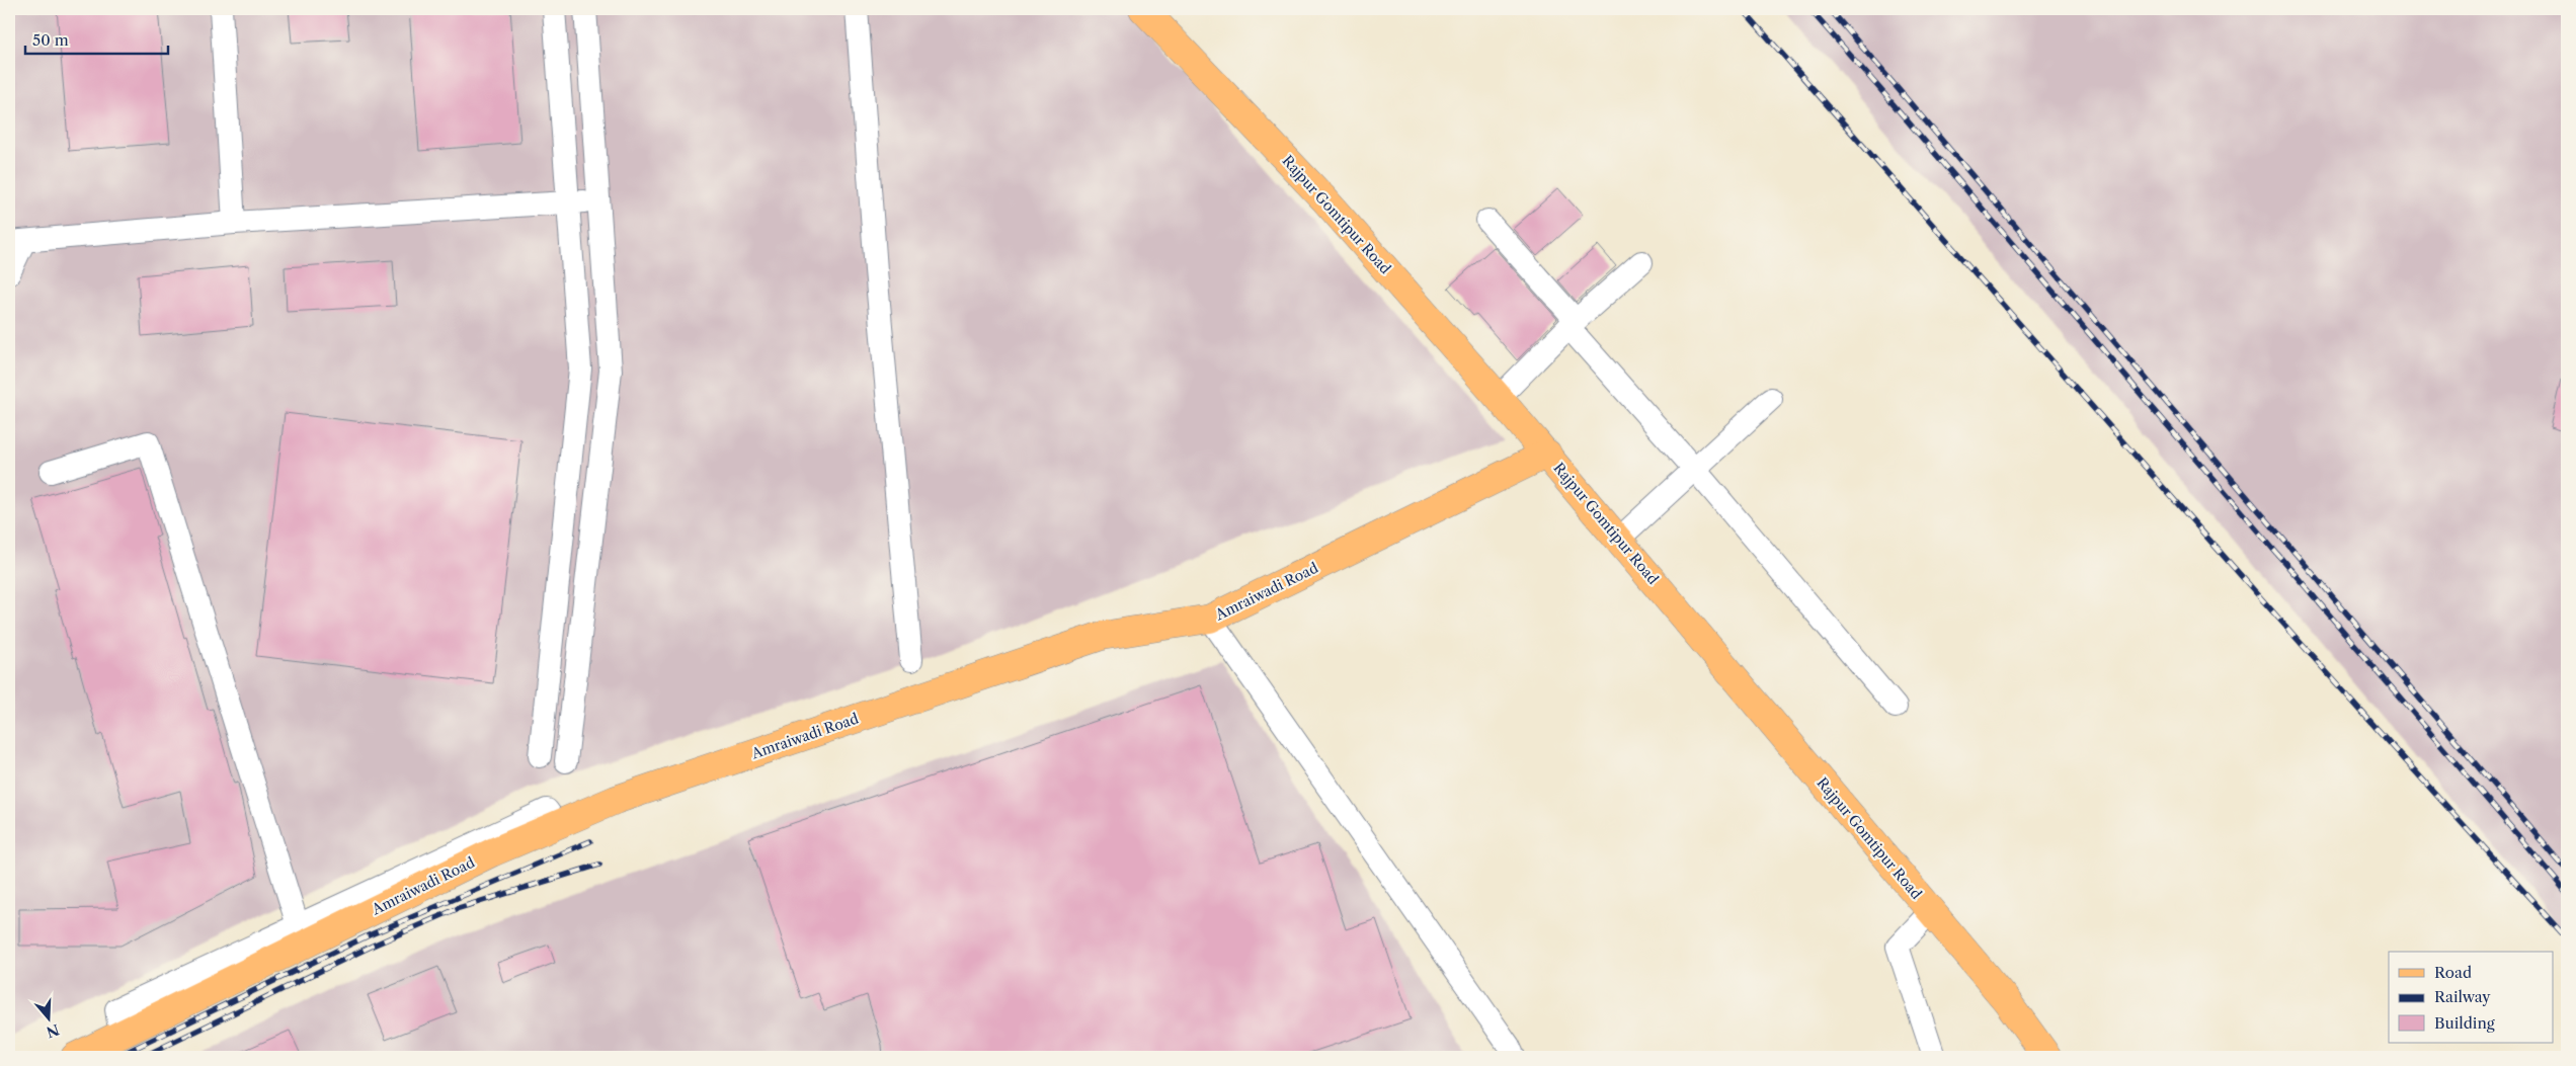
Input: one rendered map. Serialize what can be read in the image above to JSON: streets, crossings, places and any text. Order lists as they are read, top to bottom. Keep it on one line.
{"streets":{"main road":["Rajpur Gomtipur Road","Amraiwadi Road"]},"crossings":[["Rajpur Gomtipur Road","Amraiwadi Road"]],"legend":["Road","Railway","Building"],"scale_bar":"50 m","north":"bottom"}
